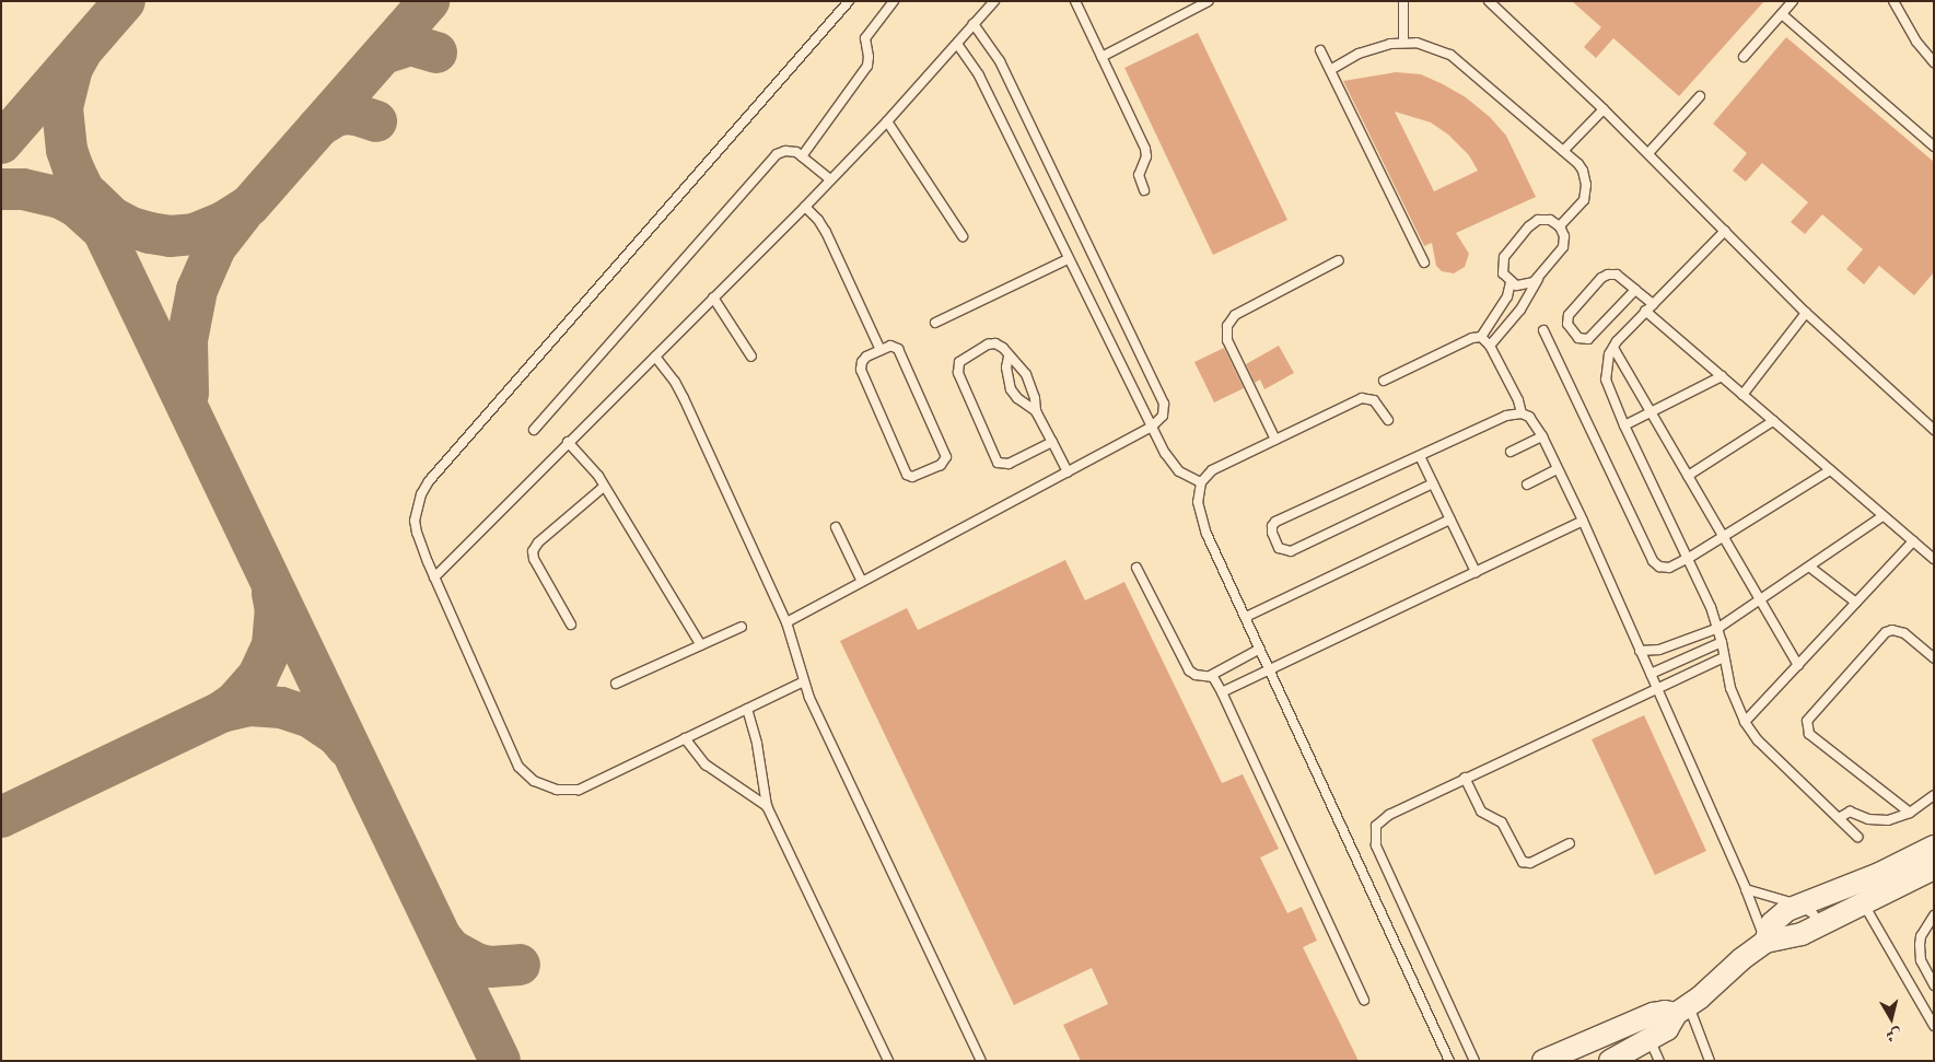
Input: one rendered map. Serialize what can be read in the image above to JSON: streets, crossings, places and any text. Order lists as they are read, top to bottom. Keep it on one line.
{"north":"bottom"}
